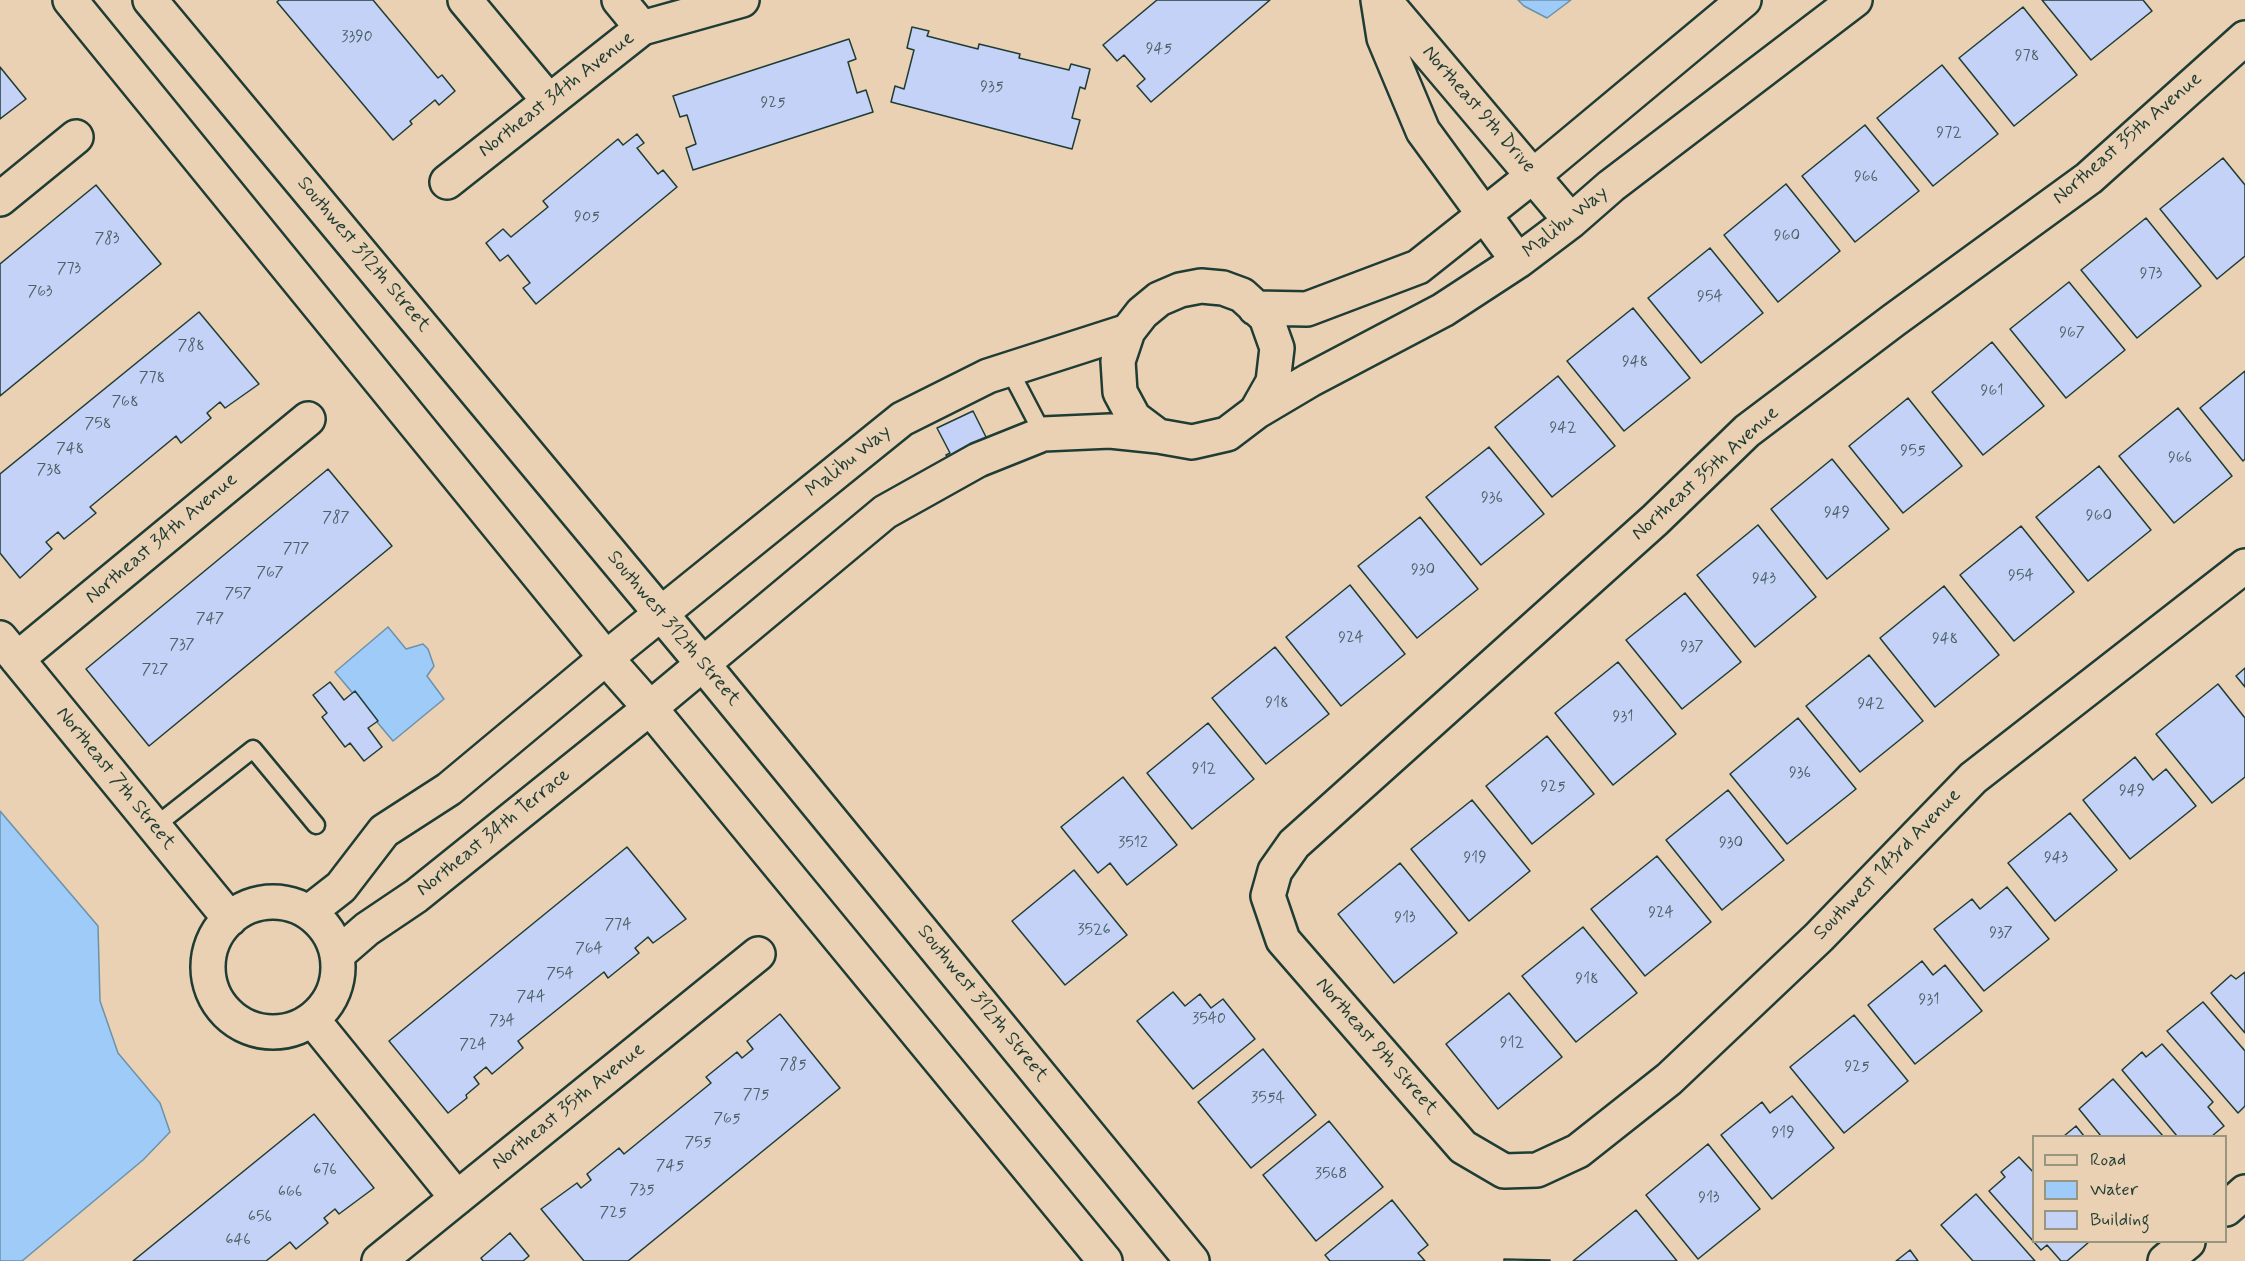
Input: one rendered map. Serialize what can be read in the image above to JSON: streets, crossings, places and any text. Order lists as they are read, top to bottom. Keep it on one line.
{"streets":{"street":["Northeast 34th Avenue","Northeast 9th Drive","Northeast 35th Avenue","Malibu Way","Southwest 312th Street","Northeast 7th Street","Northeast 34th Terrace","Southwest 143rd Avenue","Northeast 9th Street"]},"crossings":[["Northeast 34th Avenue","Northeast 7th Street"],["Northeast 9th Drive","Malibu Way"],["Northeast 35th Avenue","Northeast 9th Street"],["Malibu Way","Southwest 312th Street"],["Malibu Way","Northeast 34th Terrace"],["Northeast 7th Street","Northeast 34th Terrace"],["Southwest 143rd Avenue","Northeast 9th Street"]],"house_numbers":["3390","945","978","935","925","972","966","905","960","783","773","973","763","954","967","788","948","778","961","768","758","942","748","955","966","738","936","949","960","787","777","930","767","954","943","757","747","924","948","737","937","727","918","942","931","912","936","925","949","3512","930","919","943","924","913","774","3526","937","764","754","918","744","931","3540","734","912","724","785","925","775","3554","765","919","755","745","676","3568","735","666","913","725","656","646"],"legend":["Road","Water","Building"]}
